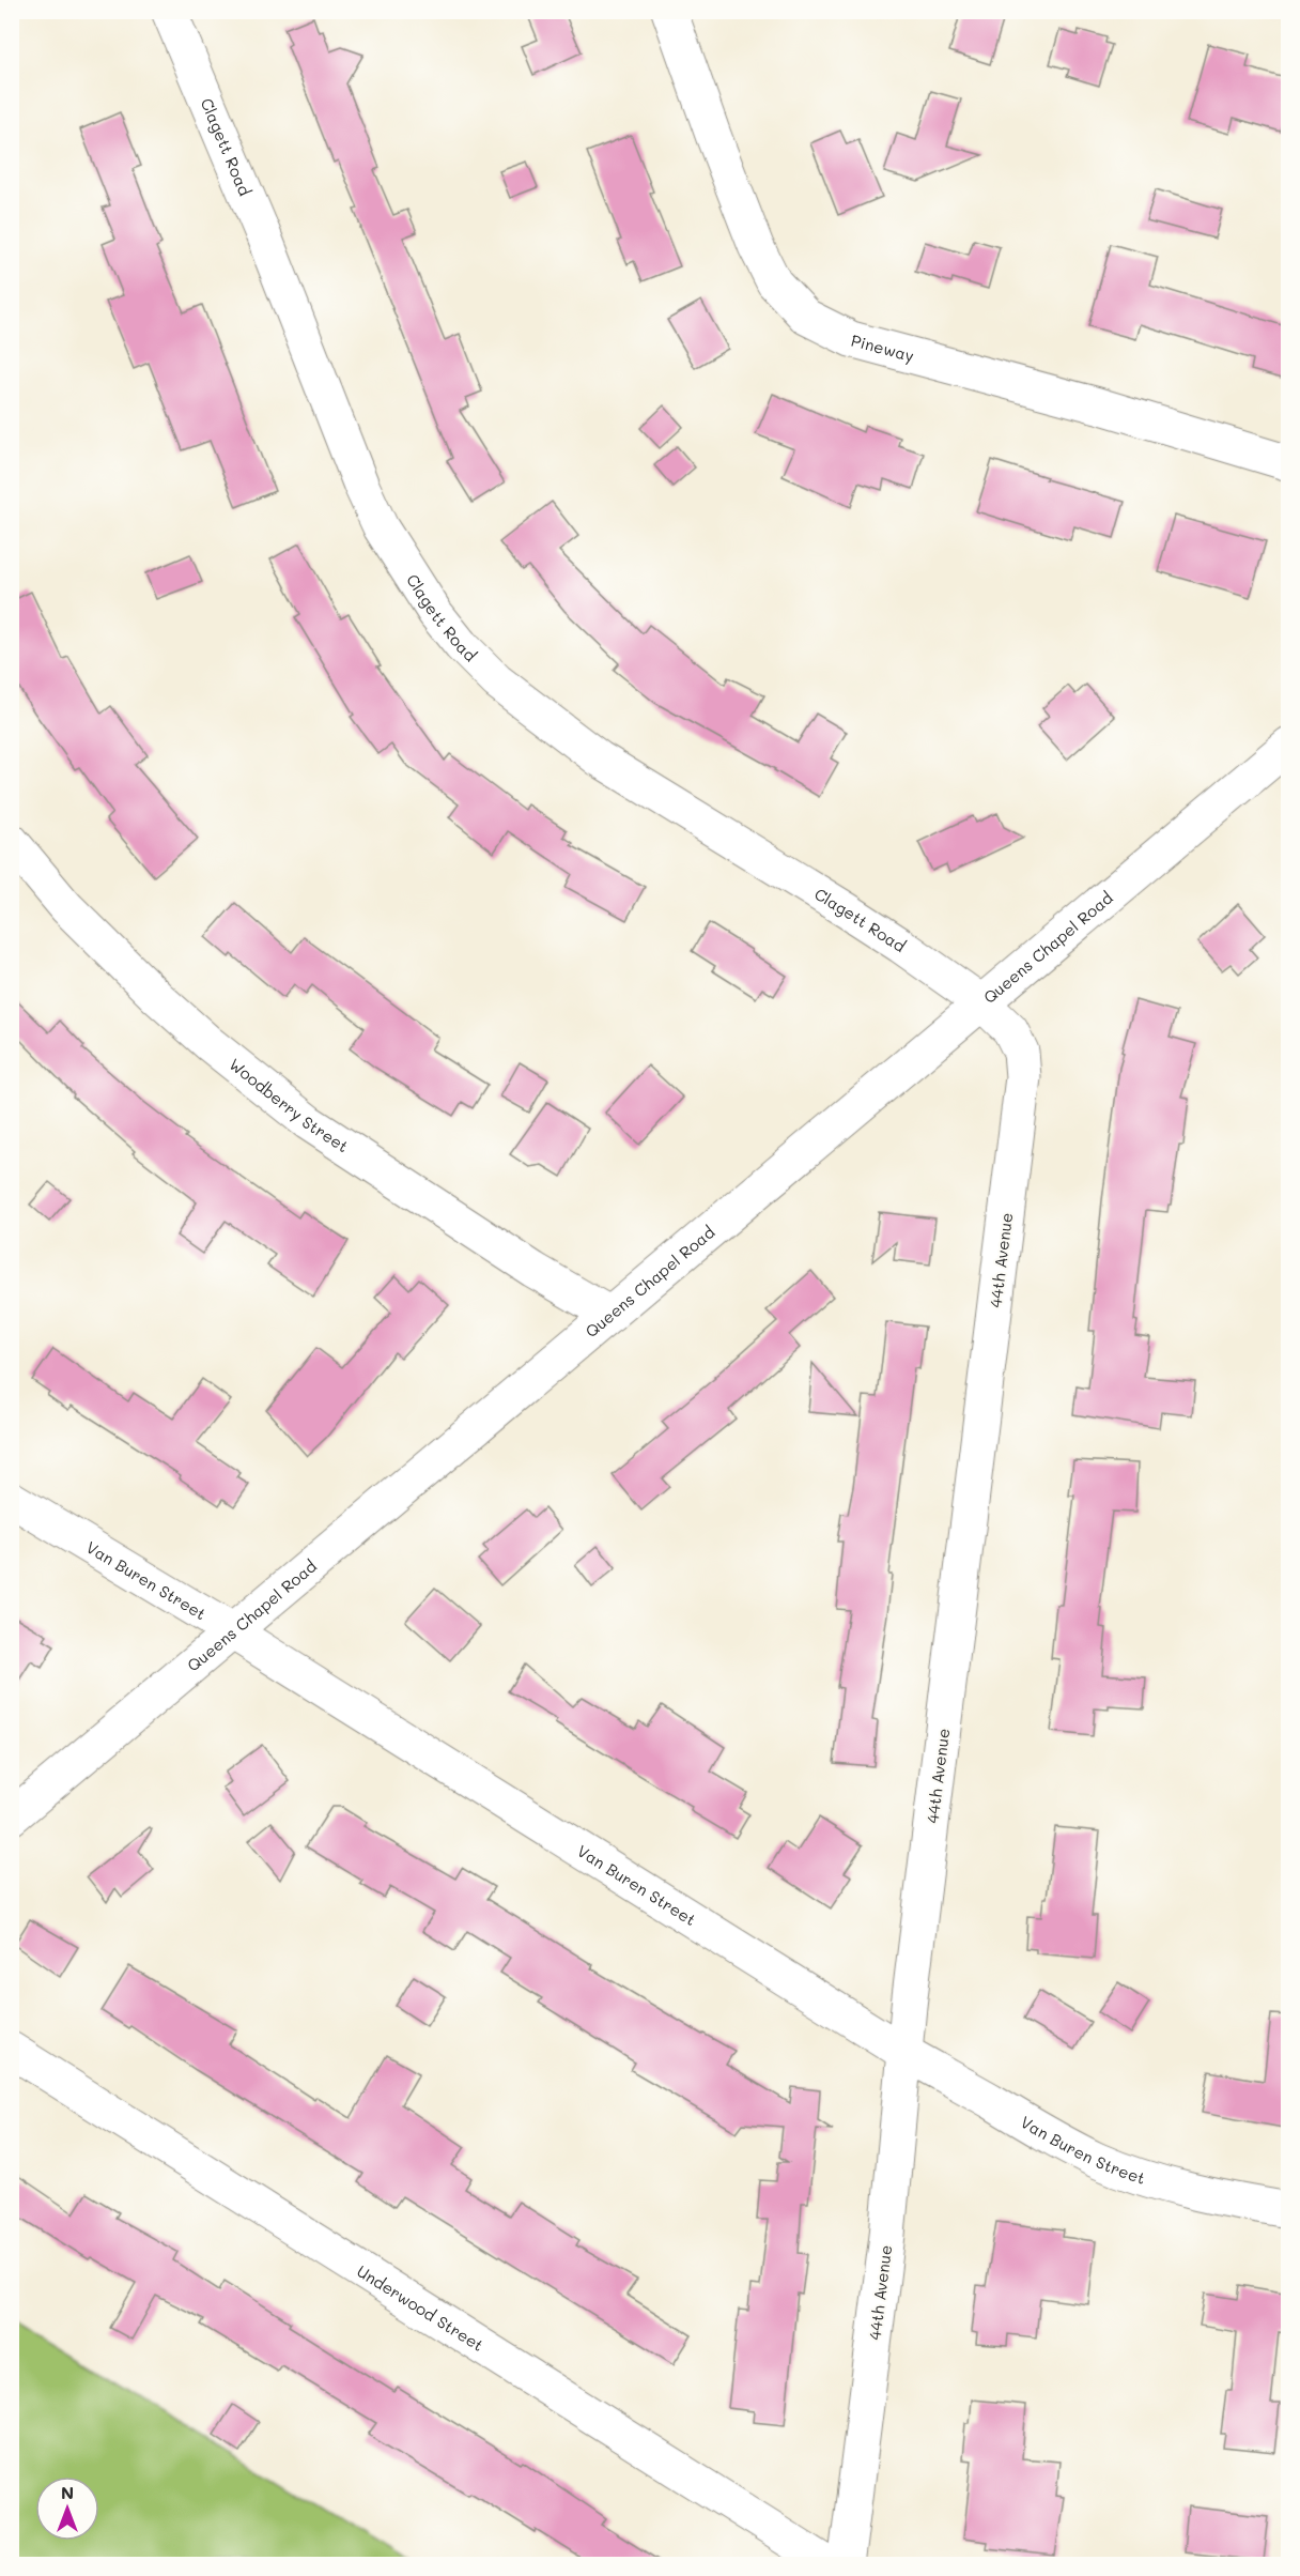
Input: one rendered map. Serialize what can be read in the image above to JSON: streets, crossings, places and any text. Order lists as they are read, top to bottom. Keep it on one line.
{"streets":{"street":["Clagett Road","Pineway","Queens Chapel Road","Woodberry Street","44th Avenue","Van Buren Street","Underwood Street"]},"crossings":[["Clagett Road","Queens Chapel Road"],["Clagett Road","44th Avenue"],["Queens Chapel Road","Woodberry Street"],["Queens Chapel Road","44th Avenue"],["Queens Chapel Road","Van Buren Street"],["44th Avenue","Van Buren Street"]],"north":"top"}
